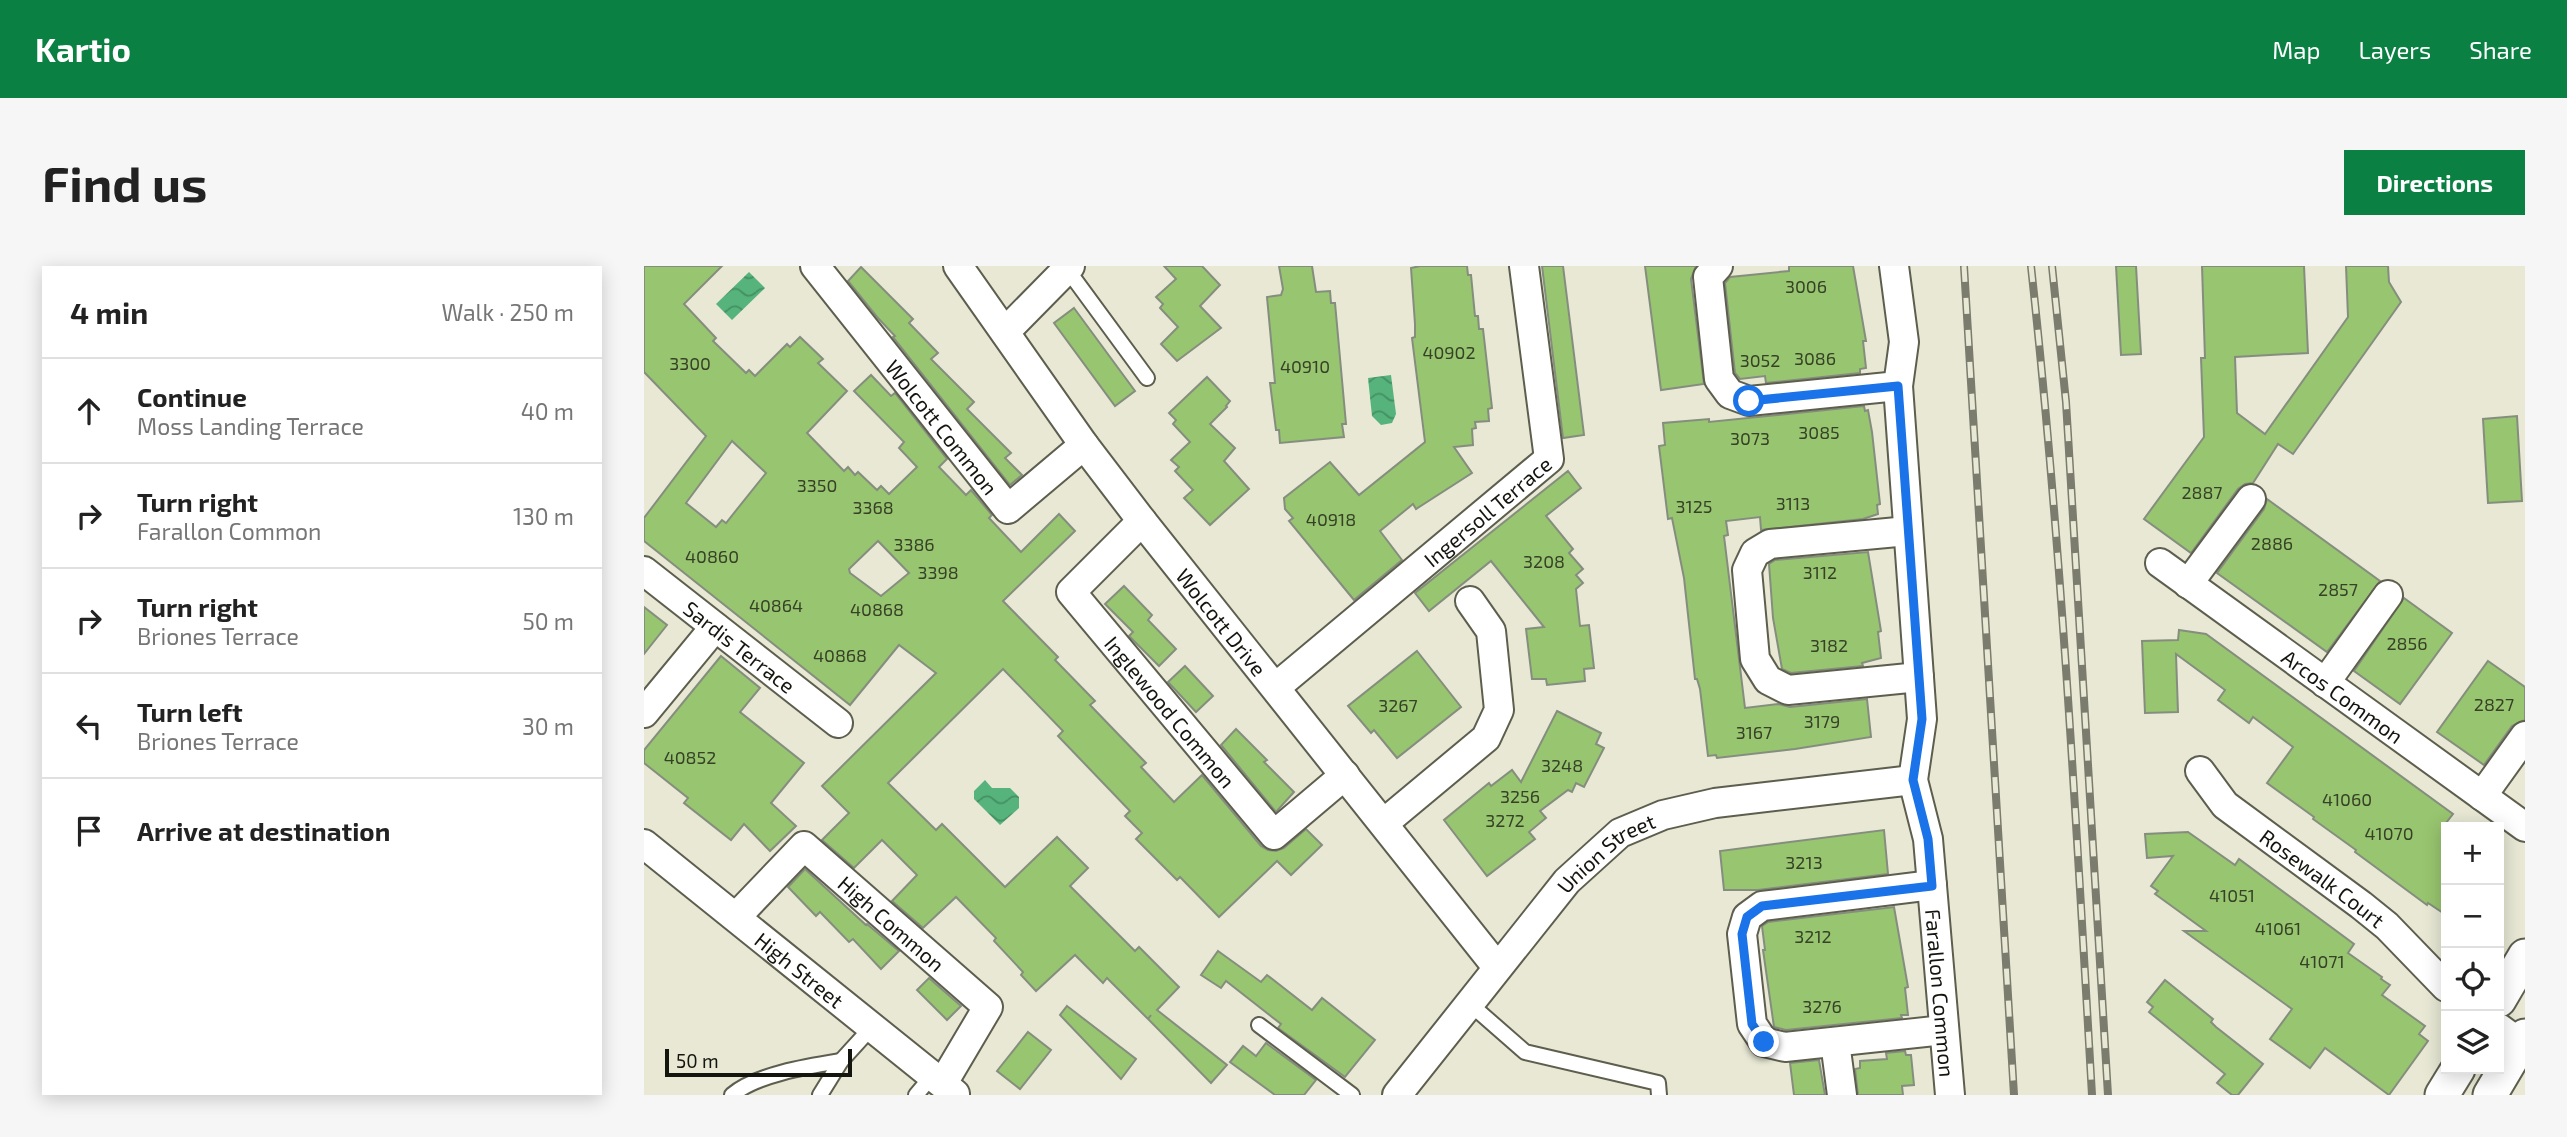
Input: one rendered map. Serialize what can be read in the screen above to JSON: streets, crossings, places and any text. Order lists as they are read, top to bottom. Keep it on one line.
{"streets":{"street":["Wolcott Common","Ingersoll Terrace","Wolcott Drive","Sardis Terrace","Arcos Common","Inglewood Common","Union Street","Rosewalk Court","High Common","High Street","Farallon Common"]},"crossings":[["Wolcott Common","Wolcott Drive"],["Ingersoll Terrace","Wolcott Drive"],["Wolcott Drive","Inglewood Common"],["Wolcott Drive","Union Street"],["Union Street","Farallon Common"],["High Common","High Street"]],"house_numbers":["3006","40902","3086","3052","3300","40910","3085","3073","3350","2887","3113","3125","3368","40918","2886","3386","40860","3208","3398","3112","2857","40864","40868","2856","3182","40868","2827","3267","3179","3167","40852","3248","3256","41060","3272","41070","3213","41051","41061","3212","41071","3276"],"scale_bar":"50 m","page":{"header":"Kartio","nav":["Map","Layers","Share"],"buttons":"Directions","title":"Find us","heading":["4 min","Walk · 250 m"],"list":[["Continue","Moss Landing Terrace","40 m"],["Turn right","Farallon Common","130 m"],["Turn right","Briones Terrace","50 m"],["Turn left","Briones Terrace","30 m"],"Arrive at destination"],"map_buttons":["+","−"],"scale":"50 m"}}
